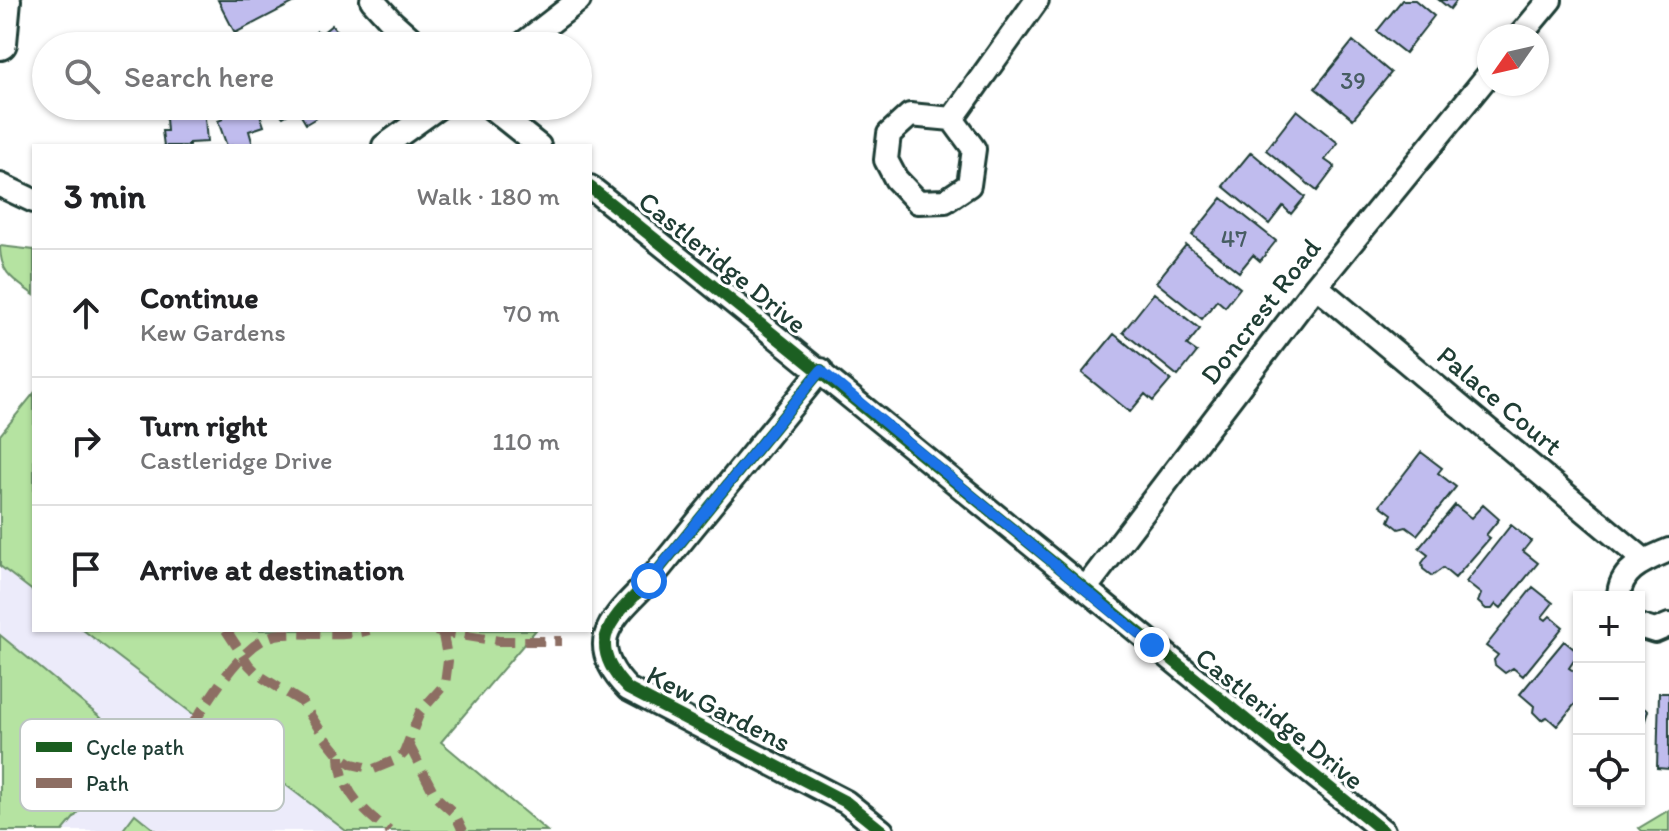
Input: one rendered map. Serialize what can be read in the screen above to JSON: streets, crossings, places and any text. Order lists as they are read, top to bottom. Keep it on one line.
{"streets":{"street":["Castleridge Drive","Doncrest Road","Palace Court","Kew Gardens"]},"crossings":[["Castleridge Drive","Doncrest Road"],["Castleridge Drive","Kew Gardens"],["Doncrest Road","Palace Court"]],"house_numbers":["39","47"],"legend":["Cycle path","Path"],"north":"bottom left","page":{"search":"Search here","heading":["3 min","Walk · 180 m"],"list":[["Continue","Kew Gardens","70 m"],["Turn right","Castleridge Drive","110 m"],"Arrive at destination"],"map_buttons":["+","−"]}}
